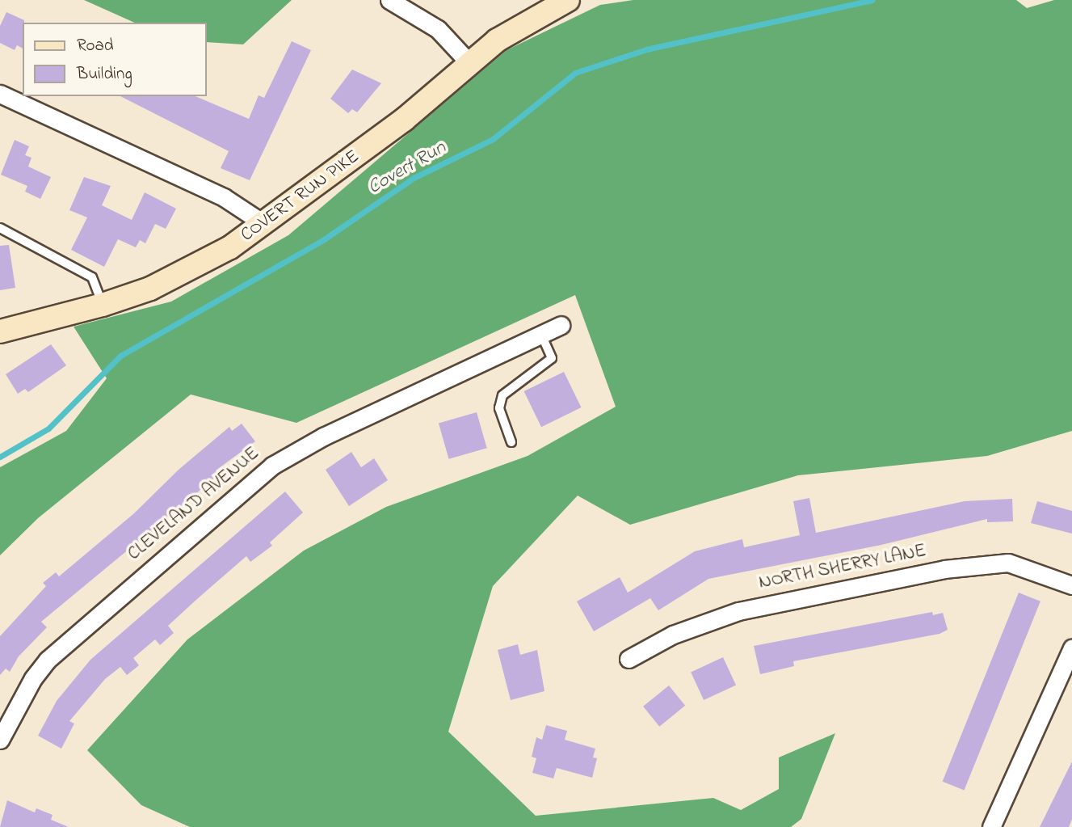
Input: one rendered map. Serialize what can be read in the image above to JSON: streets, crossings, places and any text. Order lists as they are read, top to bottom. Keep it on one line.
{"streets":{"street":["COVERT RUN PIKE","CLEVELAND AVENUE","NORTH SHERRY LANE"]},"water":["Covert Run"],"legend":["Road","Building"]}
